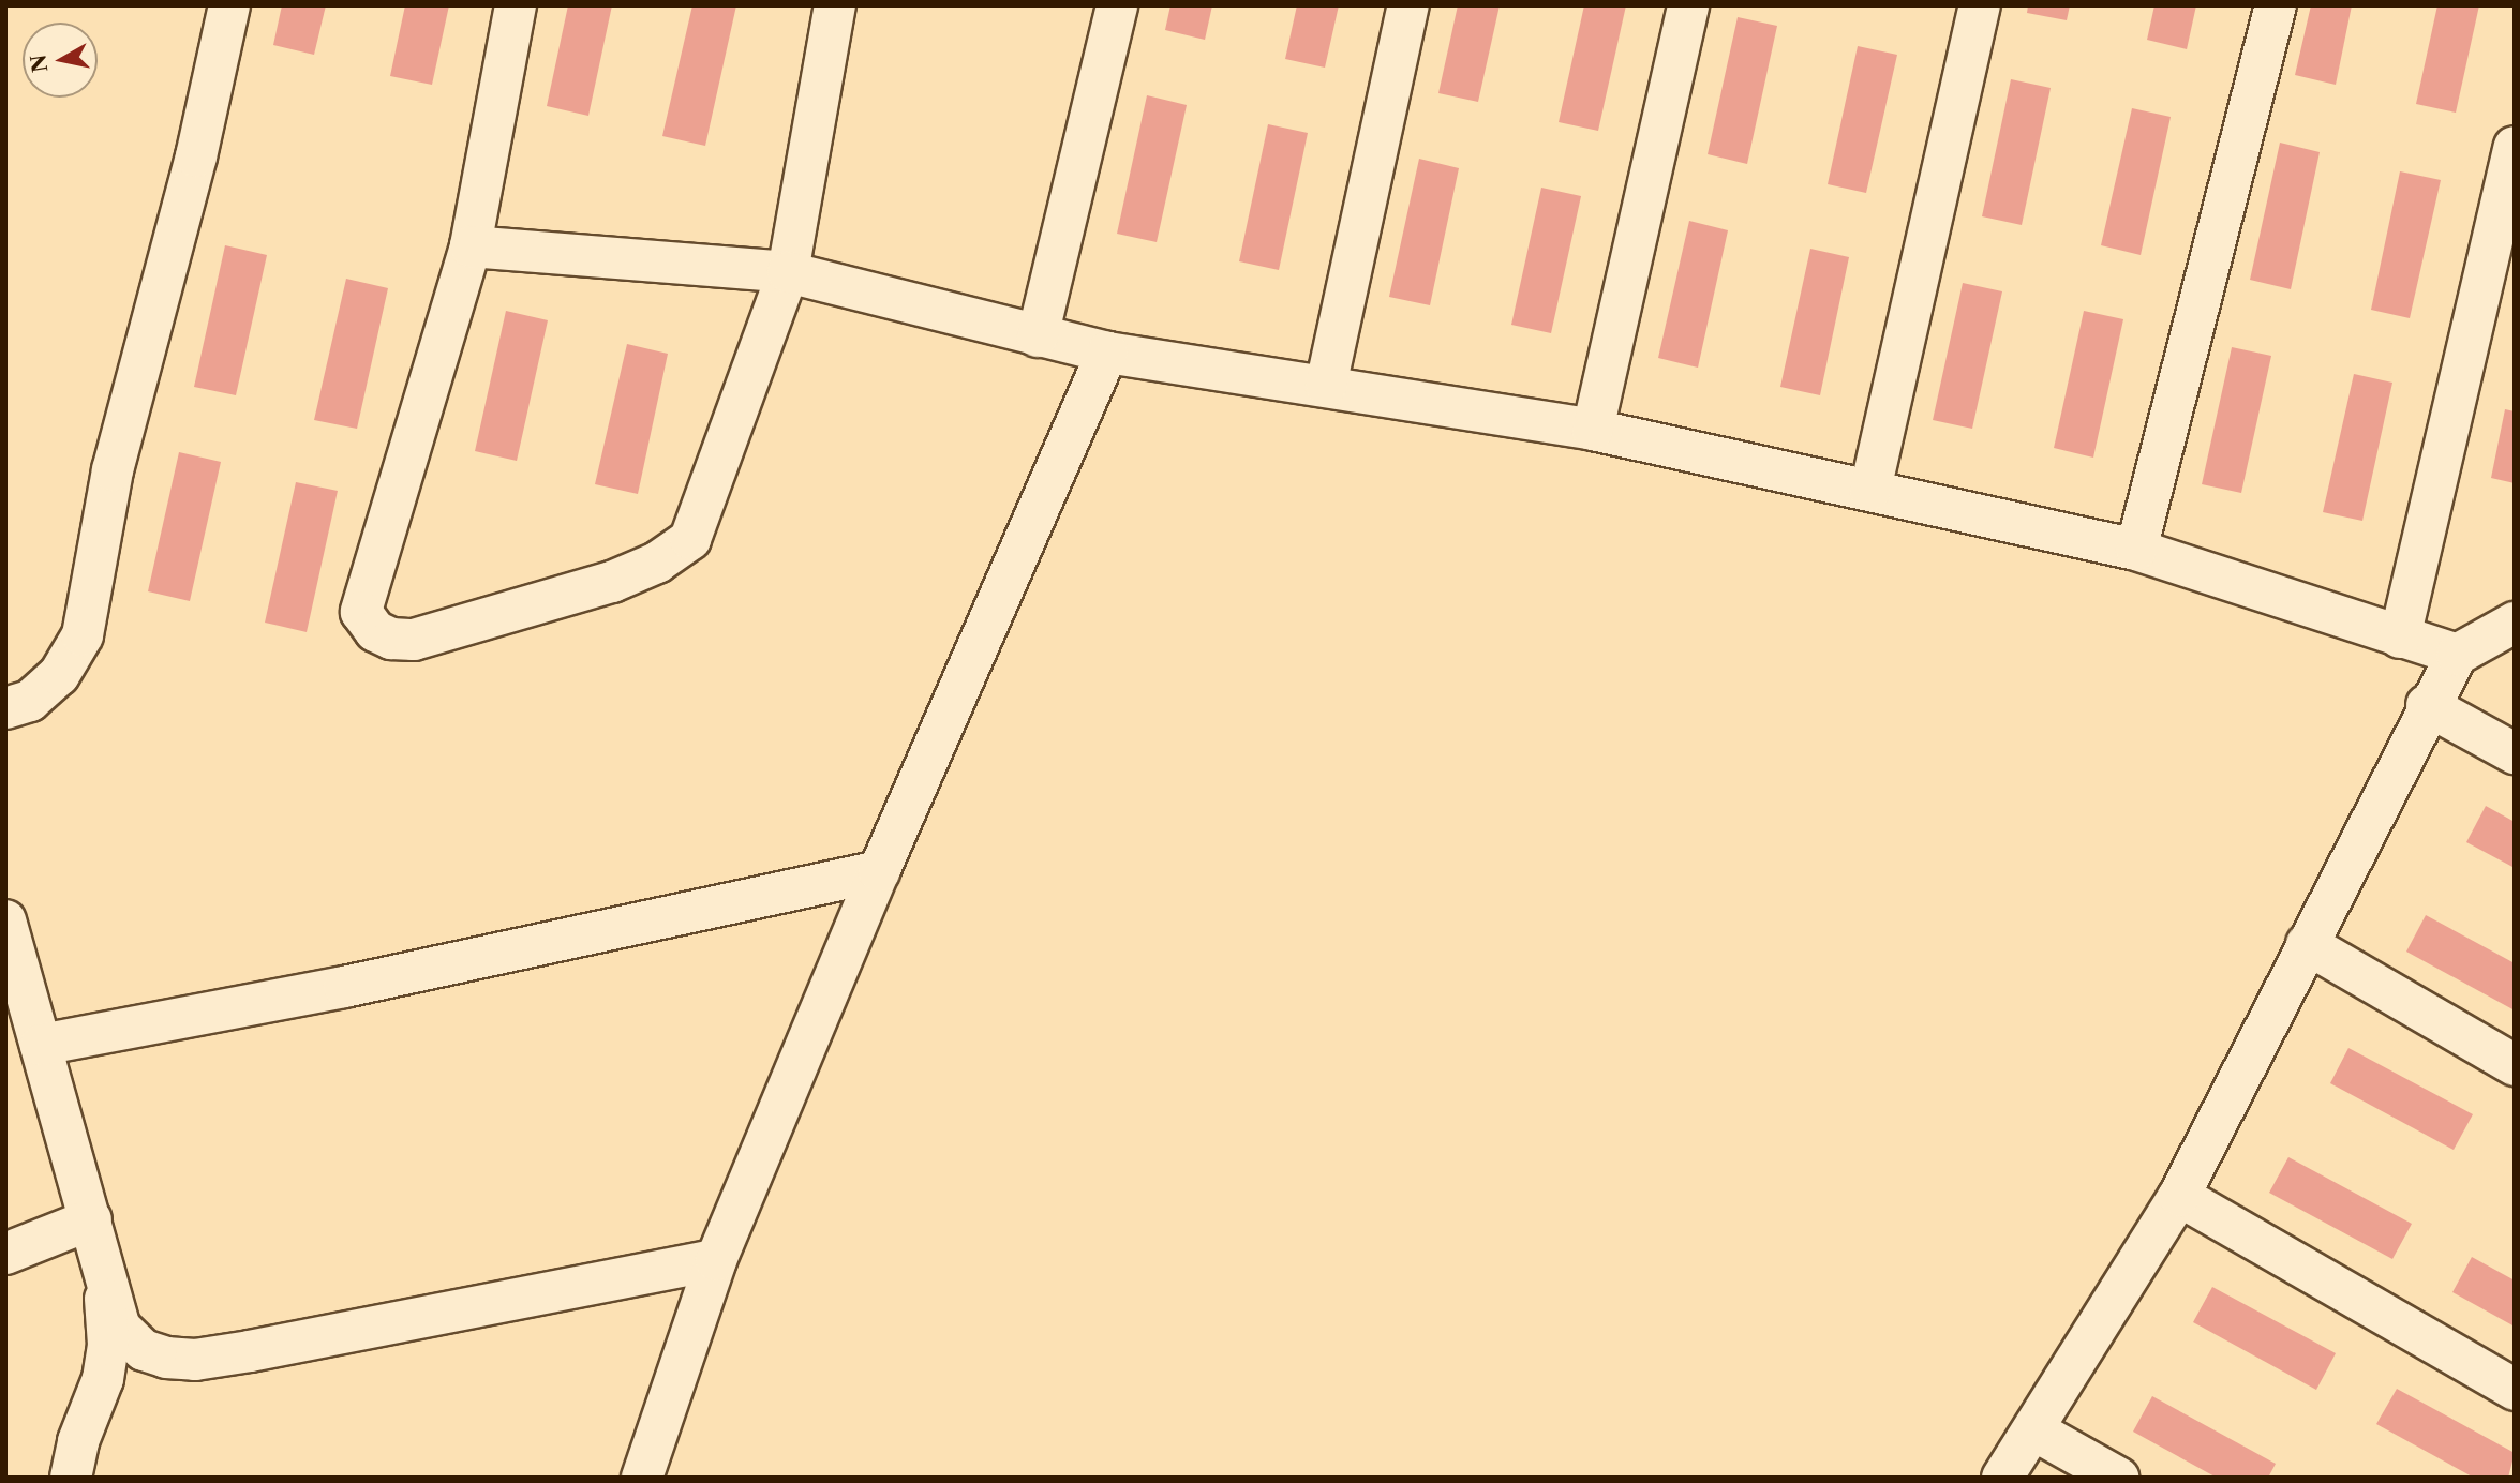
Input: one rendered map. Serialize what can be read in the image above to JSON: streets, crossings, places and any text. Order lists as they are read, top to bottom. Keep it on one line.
{"north":"left"}
